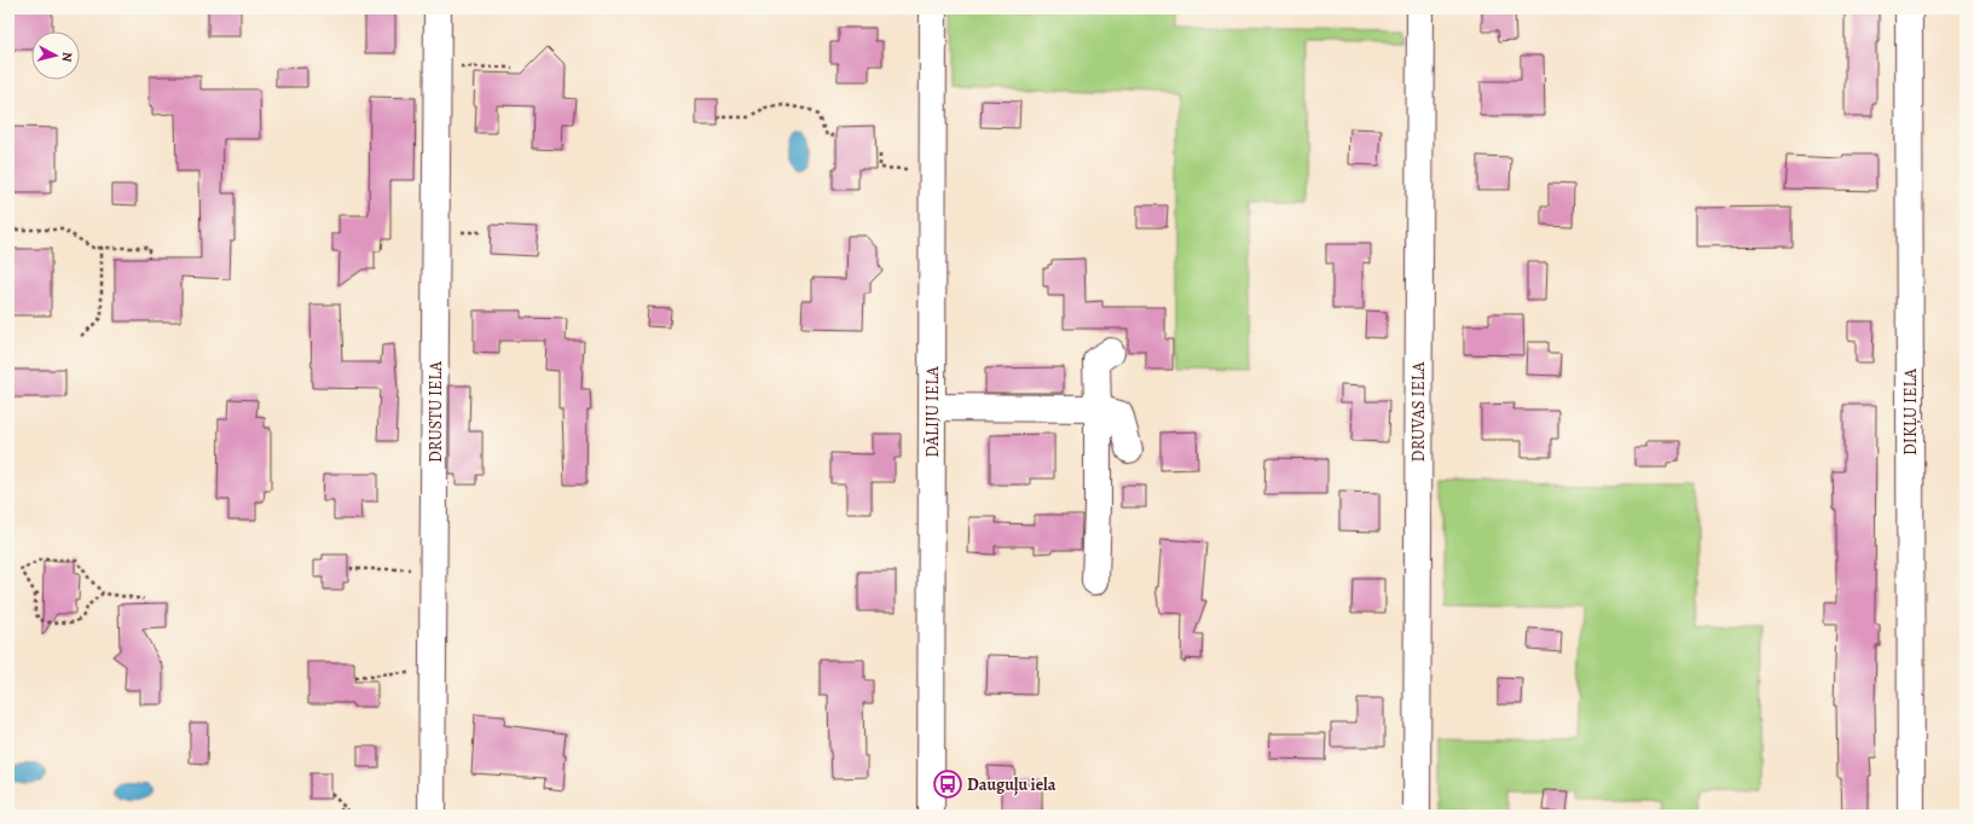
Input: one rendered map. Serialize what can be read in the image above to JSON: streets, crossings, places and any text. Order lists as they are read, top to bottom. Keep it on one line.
{"streets":{"street":["DRUSTU IELA","DĀLIJU IELA","DRUVAS IELA","DIKĻU IELA"]},"places":{"bus stop":["Dauguļu iela"]},"north":"right"}
